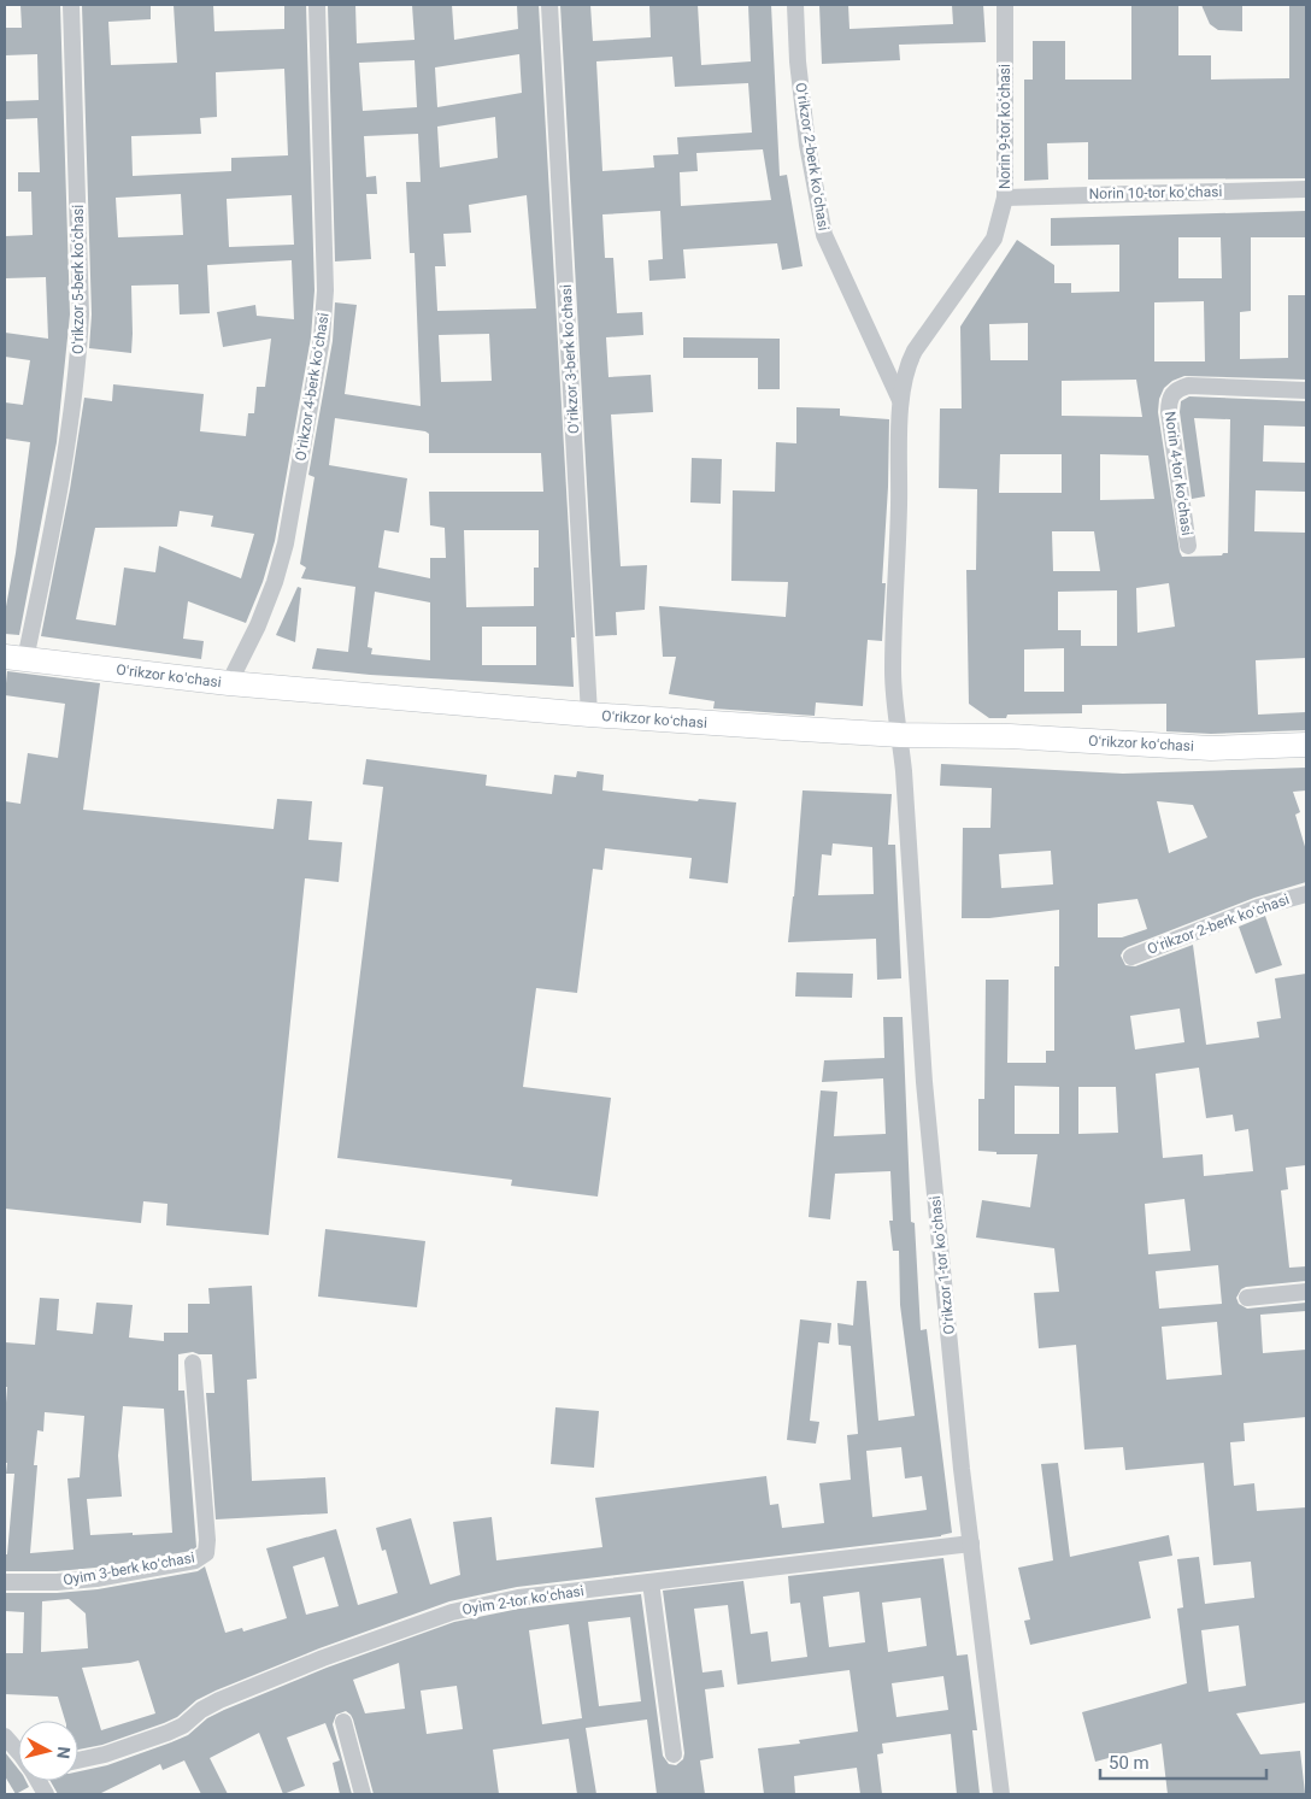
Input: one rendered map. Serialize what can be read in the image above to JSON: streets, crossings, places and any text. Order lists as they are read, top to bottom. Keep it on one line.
{"streets":{"main road":["Oʻrikzor koʻchasi"],"street":["Norin 9-tor koʻchasi","Oʻrikzor 2-berk koʻchasi","Norin 10-tor koʻchasi","Oʻrikzor 5-berk koʻchasi","Oʻrikzor 3-berk koʻchasi","Oʻrikzor 4-berk koʻchasi","Norin 4-tor koʻchasi","Oʻrikzor 1-tor koʻchasi","Oyim 3-berk koʻchasi","Oyim 2-tor koʻchasi"]},"crossings":[["Norin 9-tor koʻchasi","Oʻrikzor 2-berk koʻchasi"],["Norin 9-tor koʻchasi","Norin 10-tor koʻchasi"],["Norin 9-tor koʻchasi","Oʻrikzor 1-tor koʻchasi"],["Oʻrikzor 2-berk koʻchasi","Oʻrikzor 1-tor koʻchasi"],["Oʻrikzor 5-berk koʻchasi","Oʻrikzor koʻchasi"],["Oʻrikzor 3-berk koʻchasi","Oʻrikzor koʻchasi"],["Oʻrikzor 4-berk koʻchasi","Oʻrikzor koʻchasi"],["Oʻrikzor koʻchasi","Oʻrikzor 1-tor koʻchasi"],["Oʻrikzor 1-tor koʻchasi","Oyim 2-tor koʻchasi"]],"scale_bar":"50 m","north":"right"}
